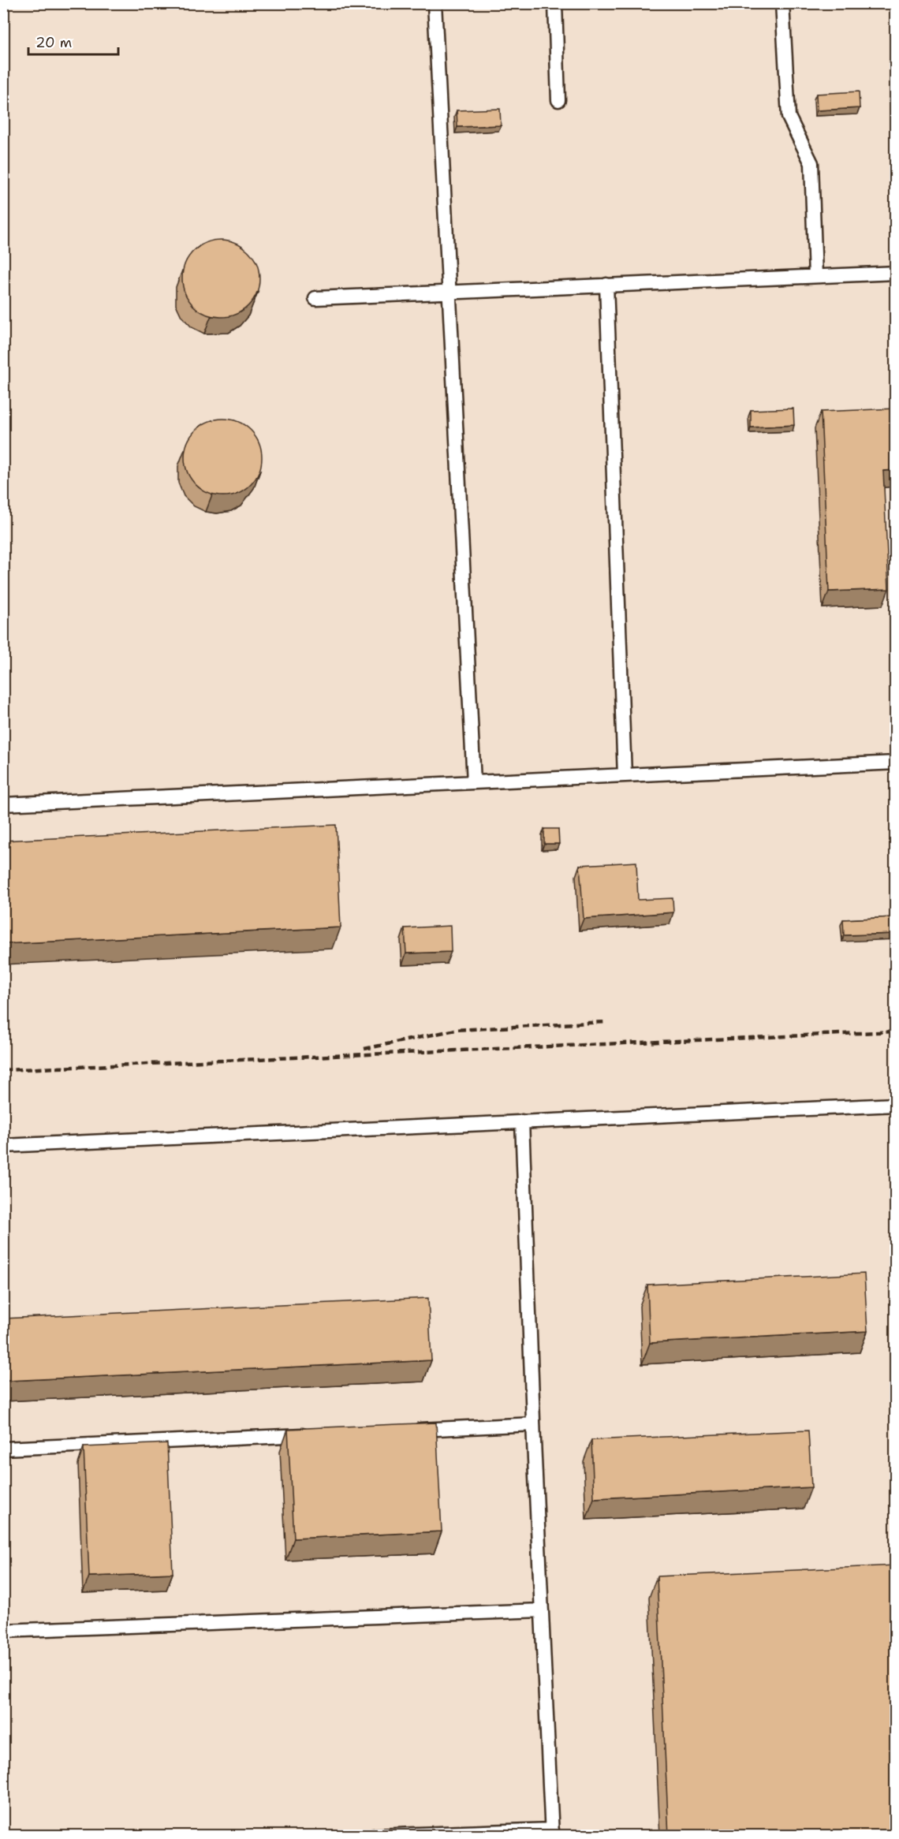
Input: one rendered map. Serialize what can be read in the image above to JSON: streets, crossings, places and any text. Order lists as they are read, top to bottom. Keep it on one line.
{"scale_bar":"20 m"}
